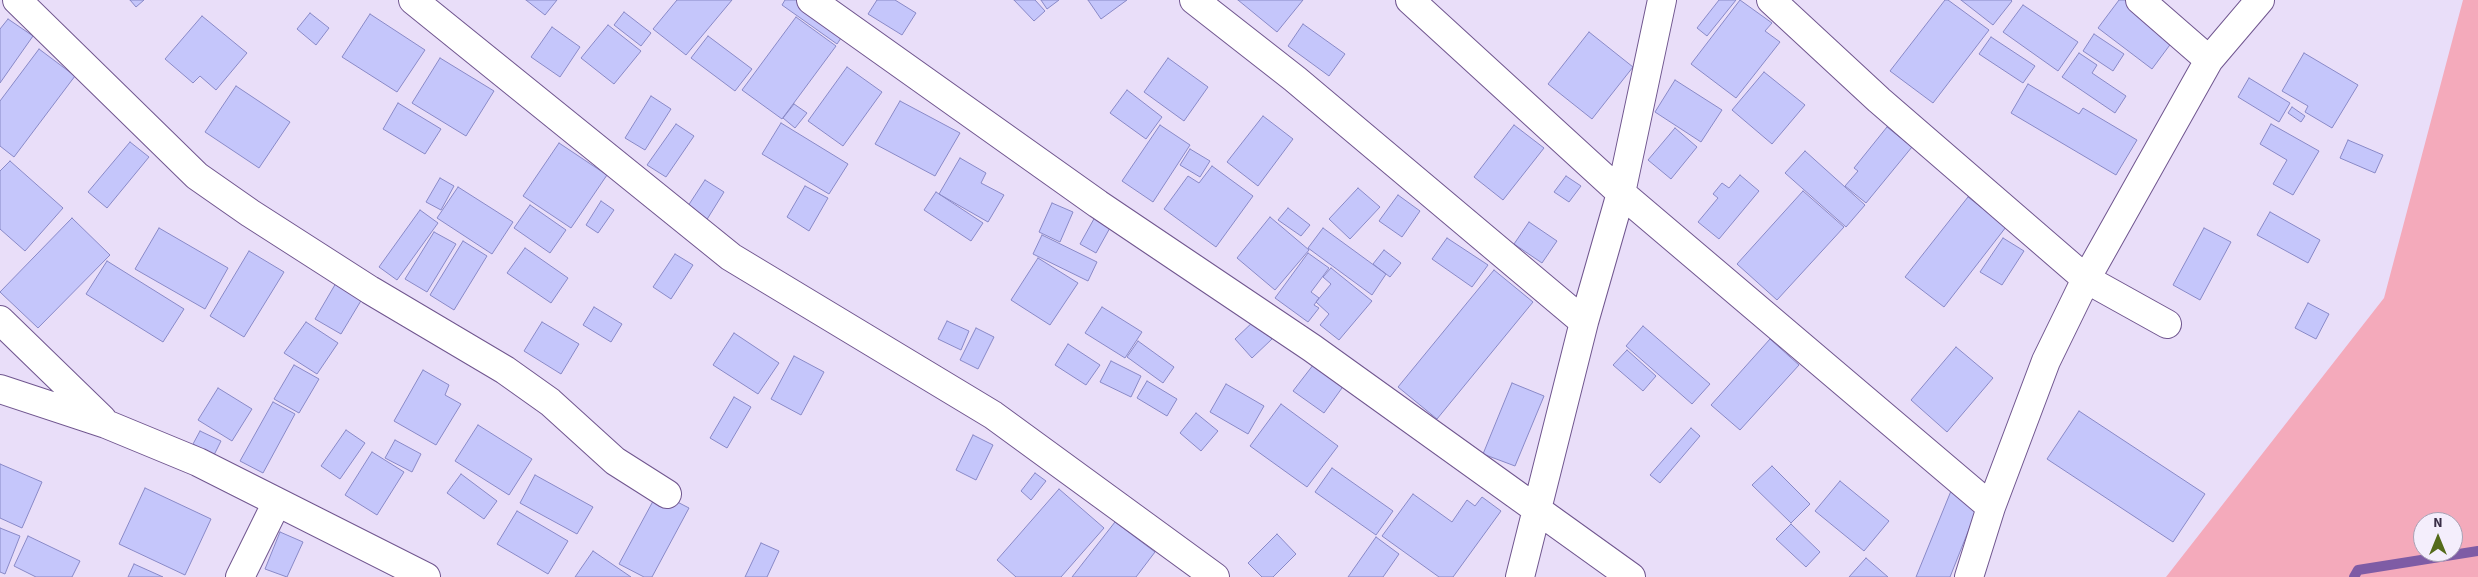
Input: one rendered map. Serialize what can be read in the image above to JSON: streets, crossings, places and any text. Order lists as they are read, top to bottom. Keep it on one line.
{"north":"top"}
